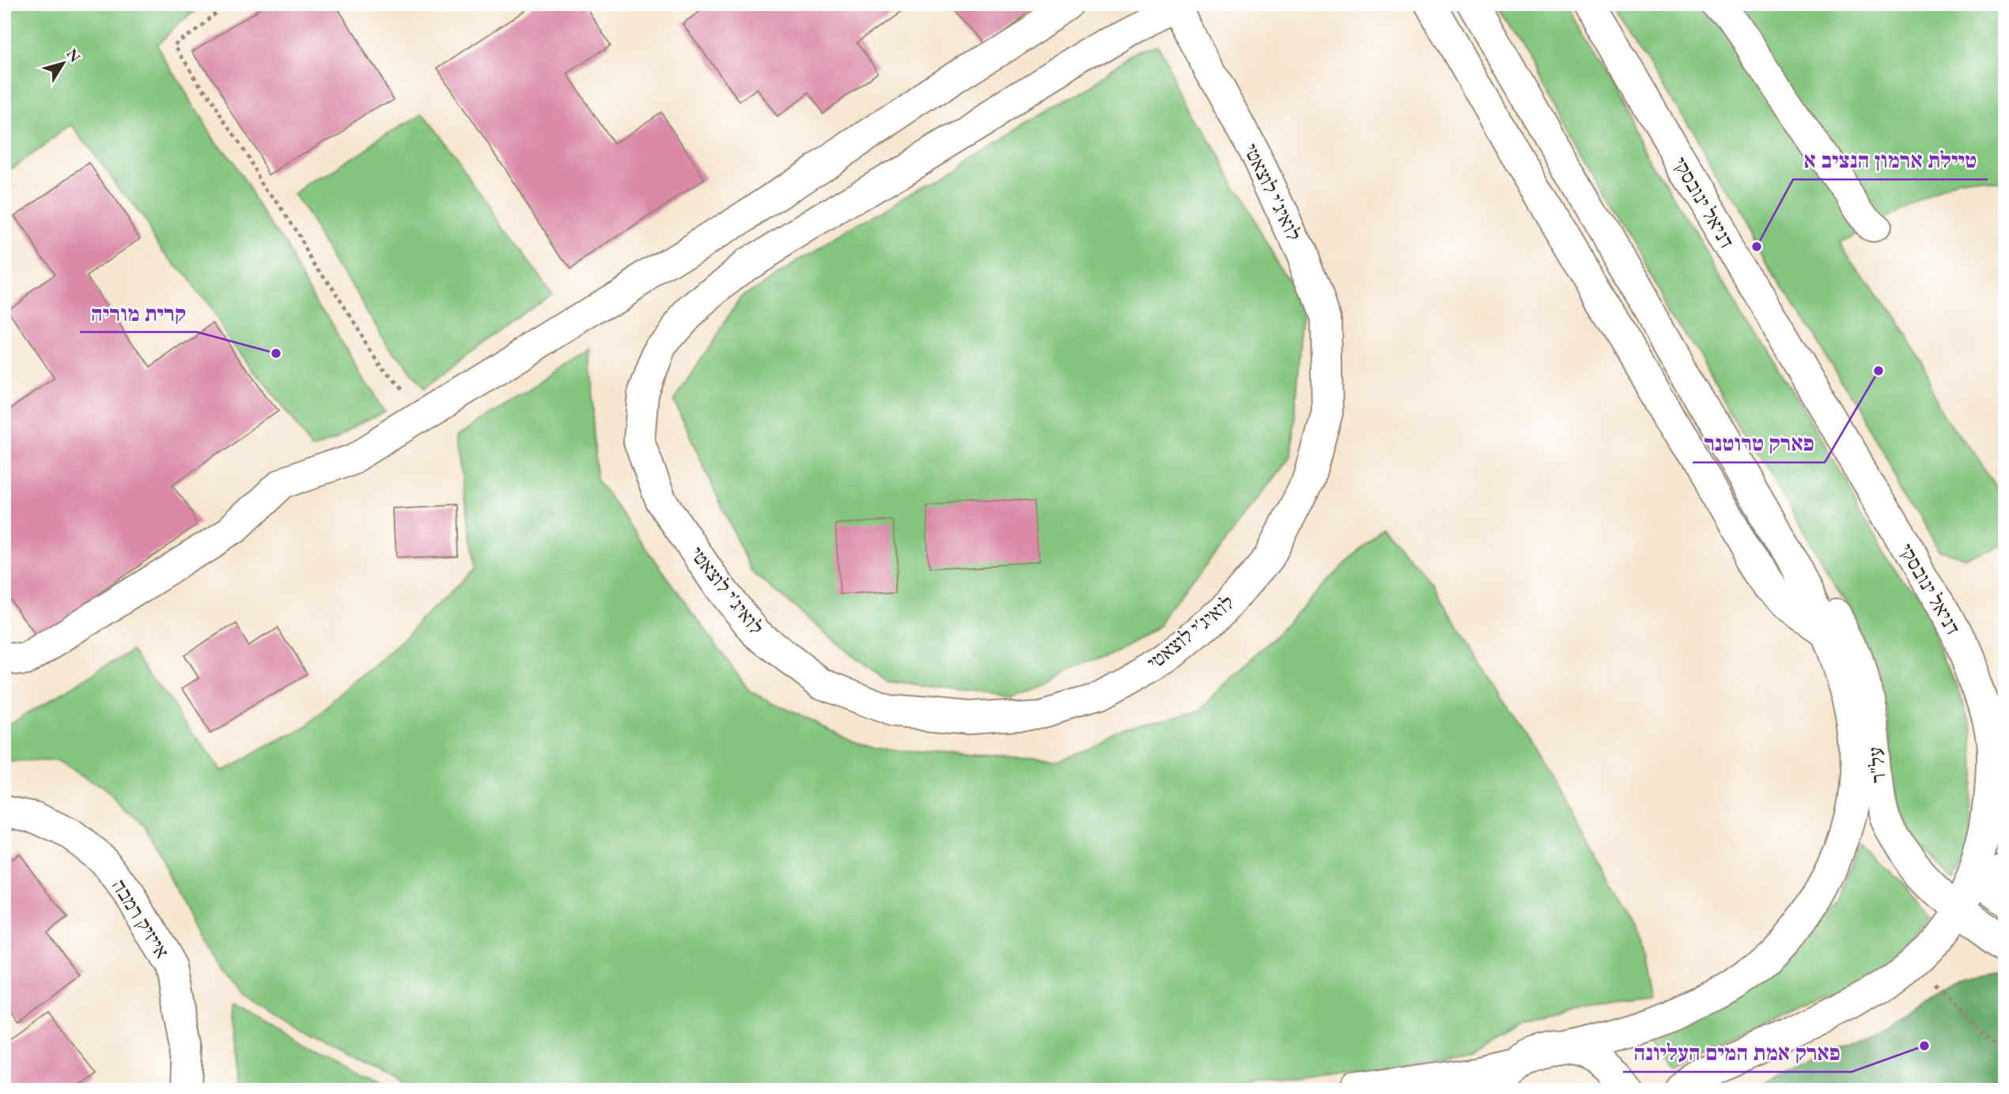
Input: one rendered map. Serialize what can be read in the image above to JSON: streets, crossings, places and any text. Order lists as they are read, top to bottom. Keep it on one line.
{"streets":{"street":["לואיג'י לוצאטי","דניאל ינובסקי","על\"ר","אייזיק רמבה"]},"crossings":[["דניאל ינובסקי","על\"ר"]],"places":["טיילת ארמון הנציב א","קרית מוריה","פארק טרוטנר","פארק אמת המים העליונה"],"north":"top right"}
